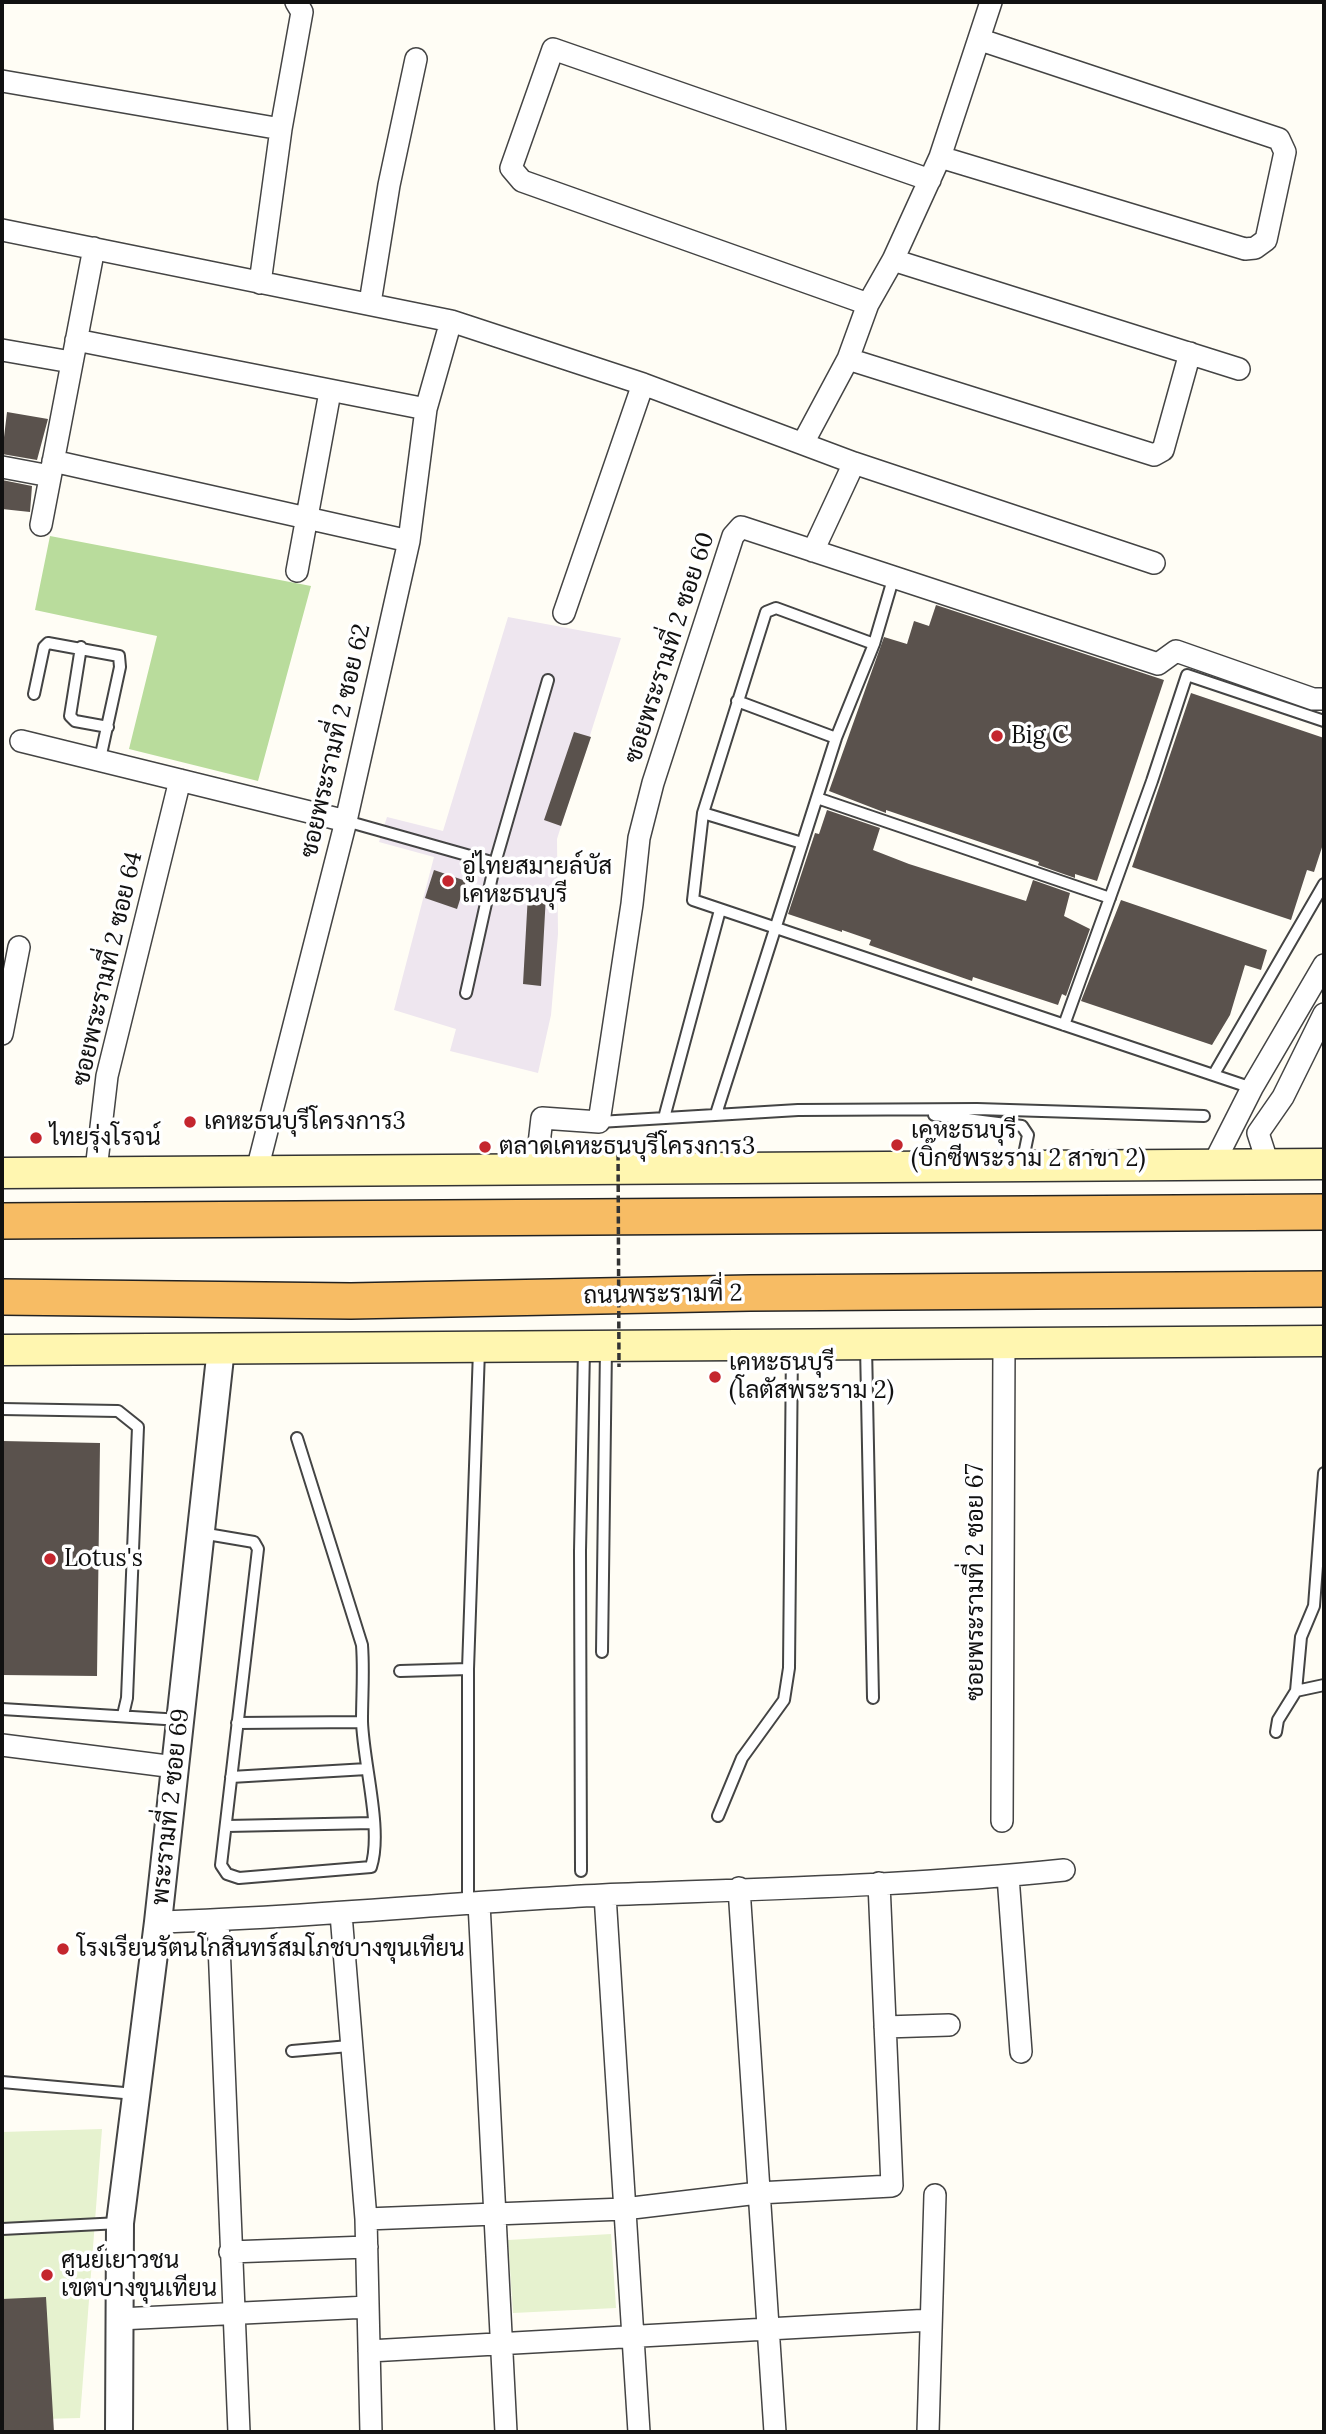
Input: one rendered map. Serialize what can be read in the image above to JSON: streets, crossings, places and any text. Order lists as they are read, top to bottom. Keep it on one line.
{"streets":{"highway":["ถนนพระรามที่ 2"],"street":["ซอยพระรามที่ 2 ซอย 60","ซอยพระรามที่ 2 ซอย 62","ซอยพระรามที่ 2 ซอย 64","ซอยพระรามที่ 2 ซอย 67","พระรามที่ 2 ซอย 69"]},"crossings":[["ถนนพระรามที่ 2","ซอยพระรามที่ 2 ซอย 67"],["ถนนพระรามที่ 2","พระรามที่ 2 ซอย 69"]],"places":["Big C","อู่ไทยสมายล์บัส เคหะธนบุรี","เคหะธนบุรีโครงการ3","ไทยรุ่งโรจน์","เคหะธนบุรี (บิ๊กซีพระราม 2 สาขา 2)","ตลาดเคหะธนบุรีโครงการ3","เคหะธนบุรี (โลตัสพระราม 2)","Lotus's","โรงเรียนรัตนโกสินทร์สมโภชบางขุนเทียน","ศูนย์เยาวชน เขตบางขุนเทียน"]}
